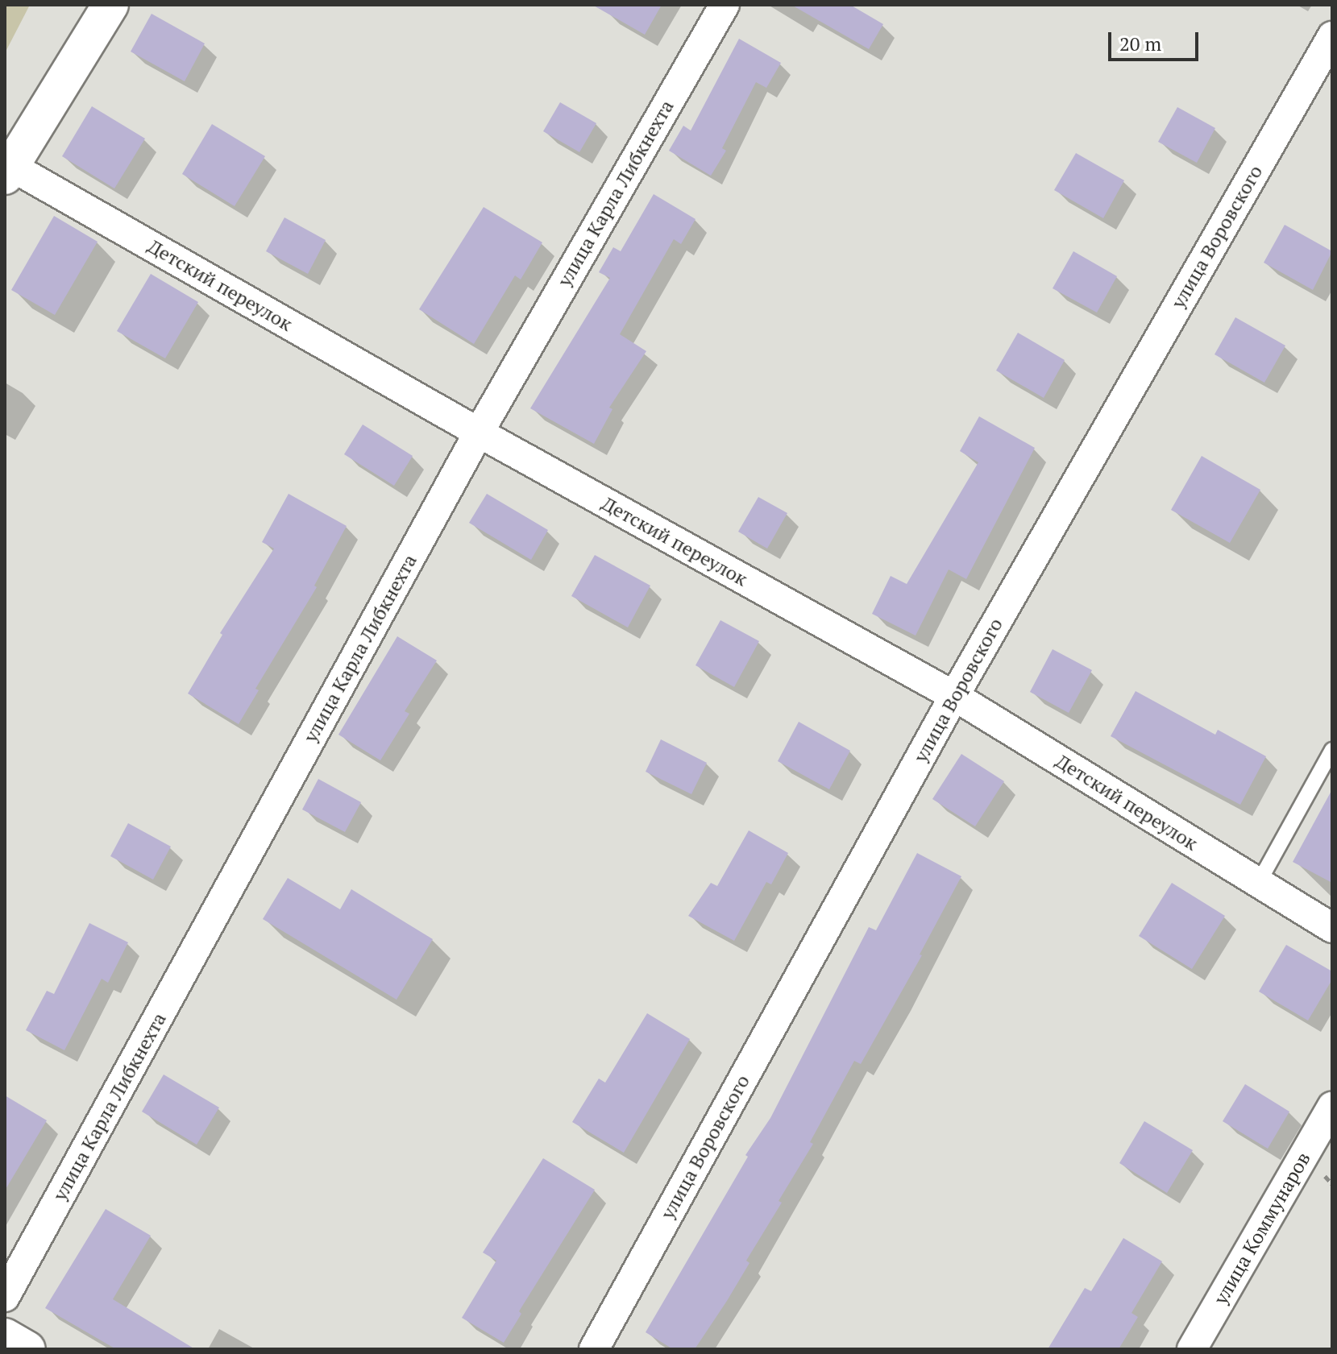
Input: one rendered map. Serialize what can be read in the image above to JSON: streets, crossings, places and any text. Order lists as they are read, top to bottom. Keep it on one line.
{"streets":{"street":["улица Карла Либкнехта","улица Воровского","Детский переулок","улица Коммунаров"]},"crossings":[["улица Карла Либкнехта","Детский переулок"],["улица Воровского","Детский переулок"]],"scale_bar":"20 m"}
